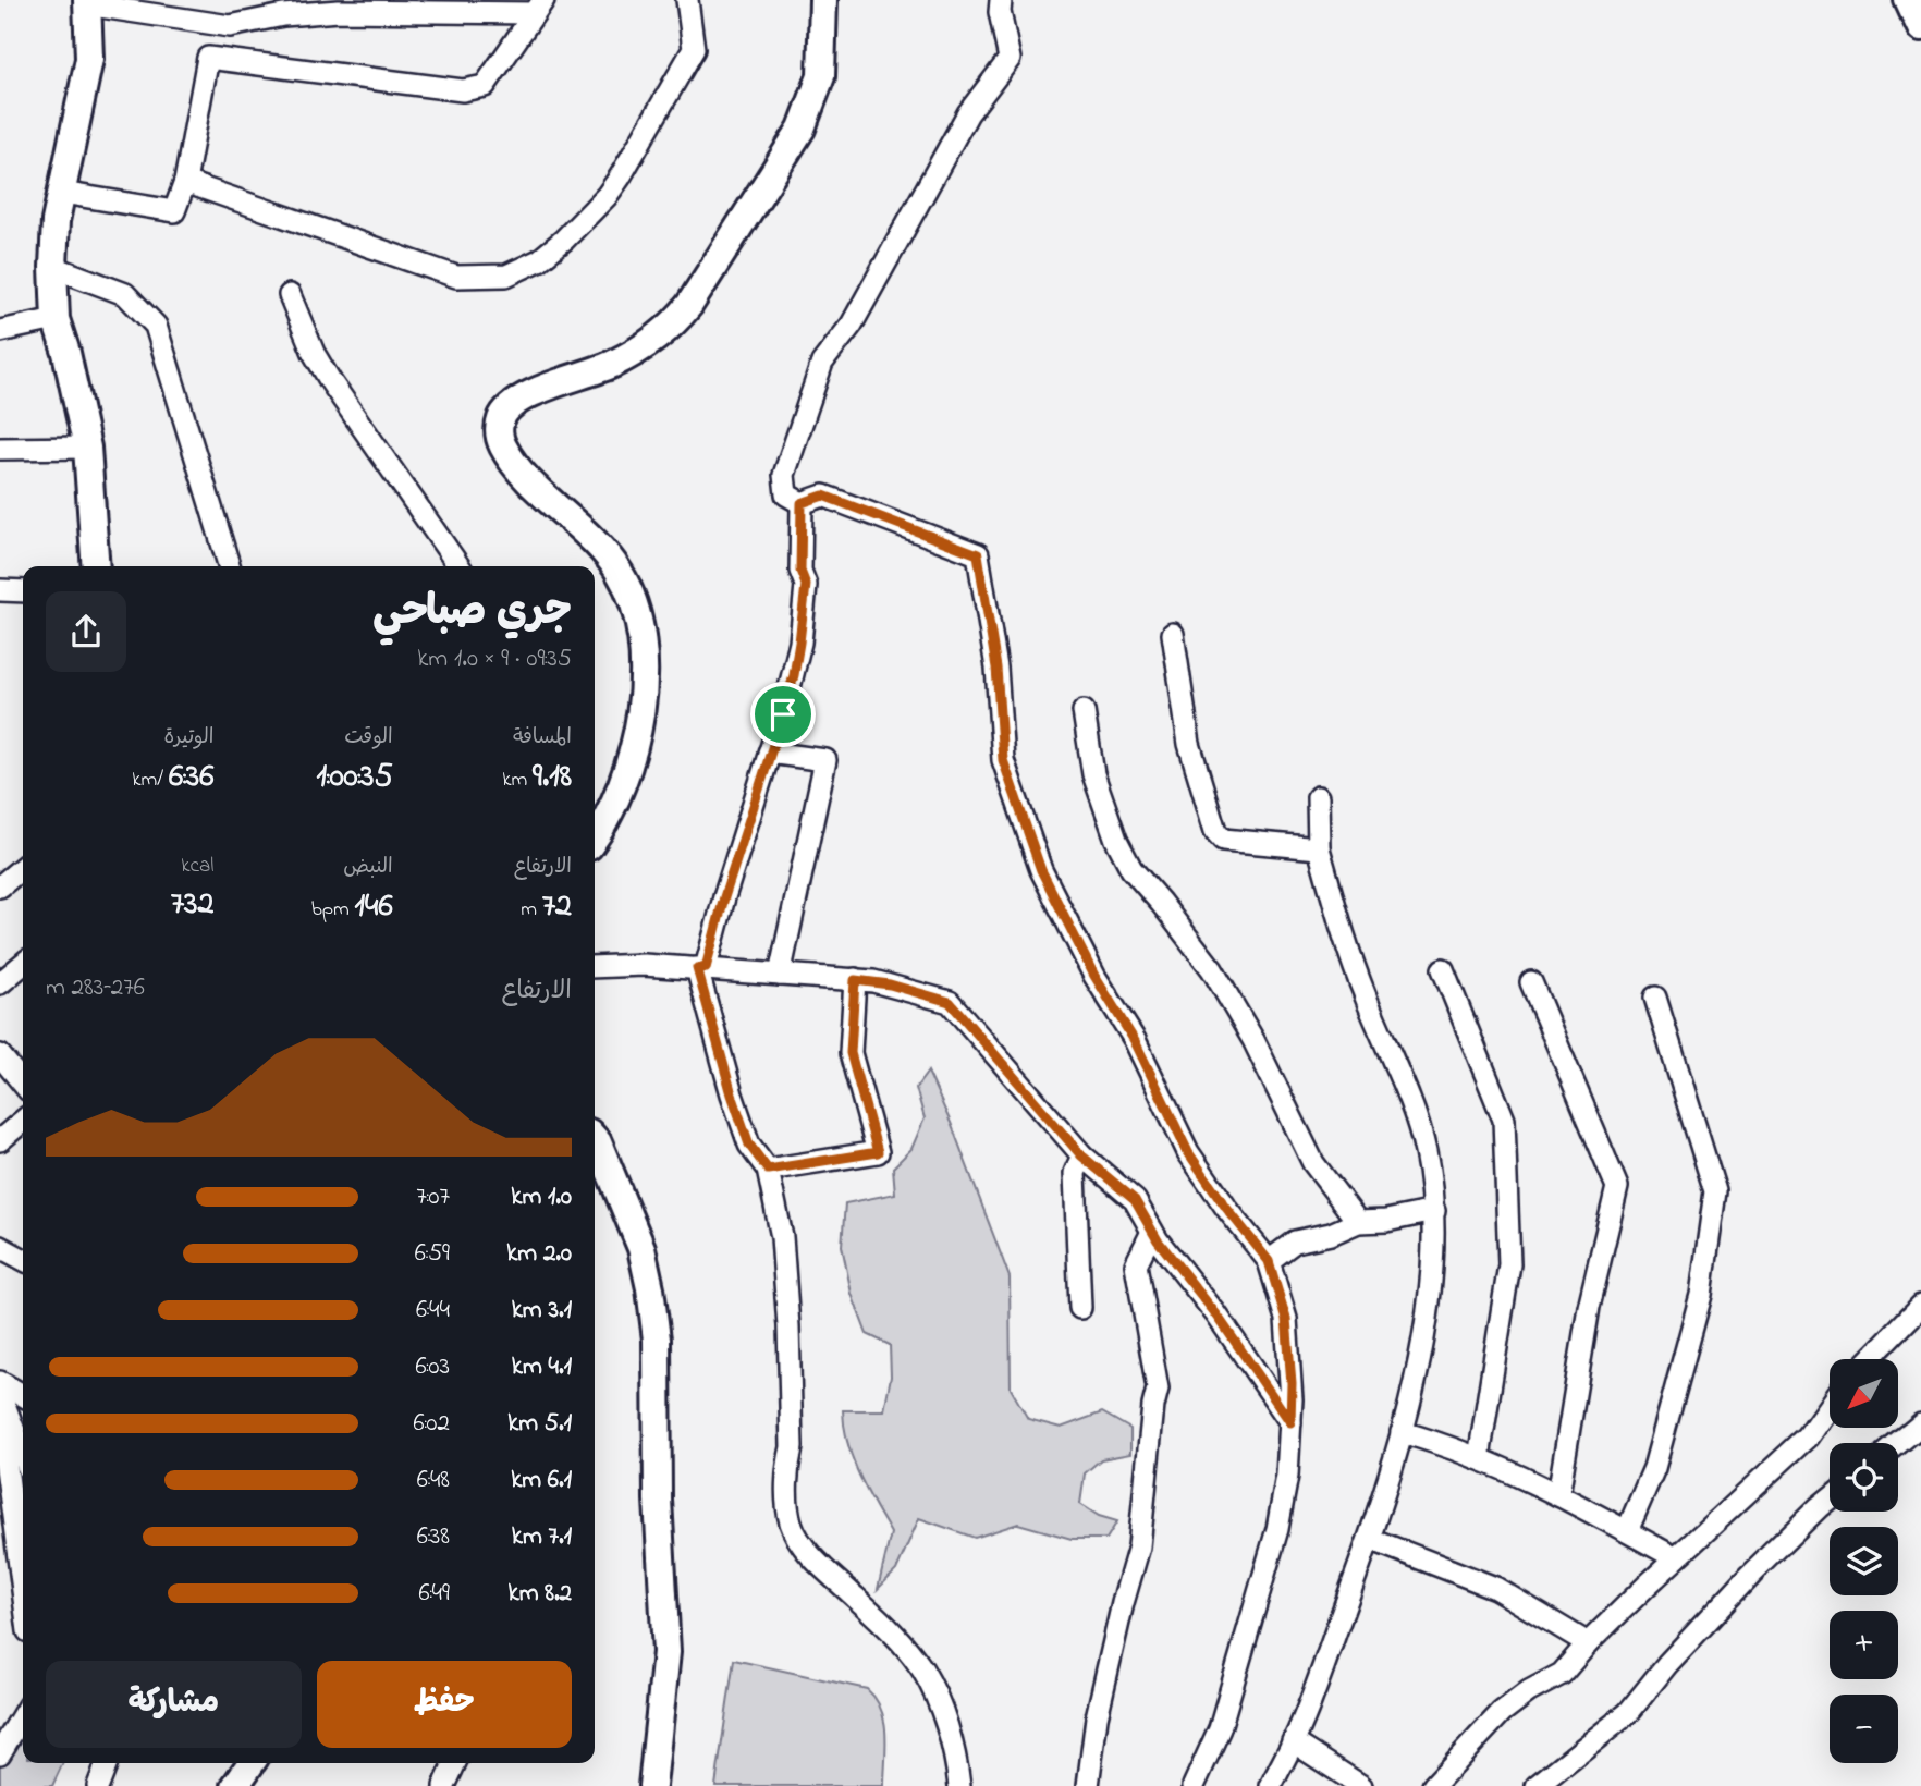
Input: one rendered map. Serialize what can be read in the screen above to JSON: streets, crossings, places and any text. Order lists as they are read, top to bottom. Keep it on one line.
{"north":"bottom left","page":{"heading":["جري صباحي","09:35 · 9 × 1.0 km"],"stats":[["المسافة","9.18 km"],["الوقت","1:00:35"],["الوتيرة","6:36 /km"],["الارتفاع","72 m"],["النبض","146 bpm"],["kcal","732"]],"chart":["الارتفاع","276–283 m"],"list":[{"name":"1.0 km","note":"7:07"},{"name":"2.0 km","note":"6:59"},{"name":"3.1 km","note":"6:44"},{"name":"4.1 km","note":"6:03"},{"name":"5.1 km","note":"6:02"},{"name":"6.1 km","note":"6:48"},{"name":"7.1 km","note":"6:38"},{"name":"8.2 km","note":"6:49"}],"map_buttons":["+","−"],"buttons":["حفظ","مشاركة"]}}
